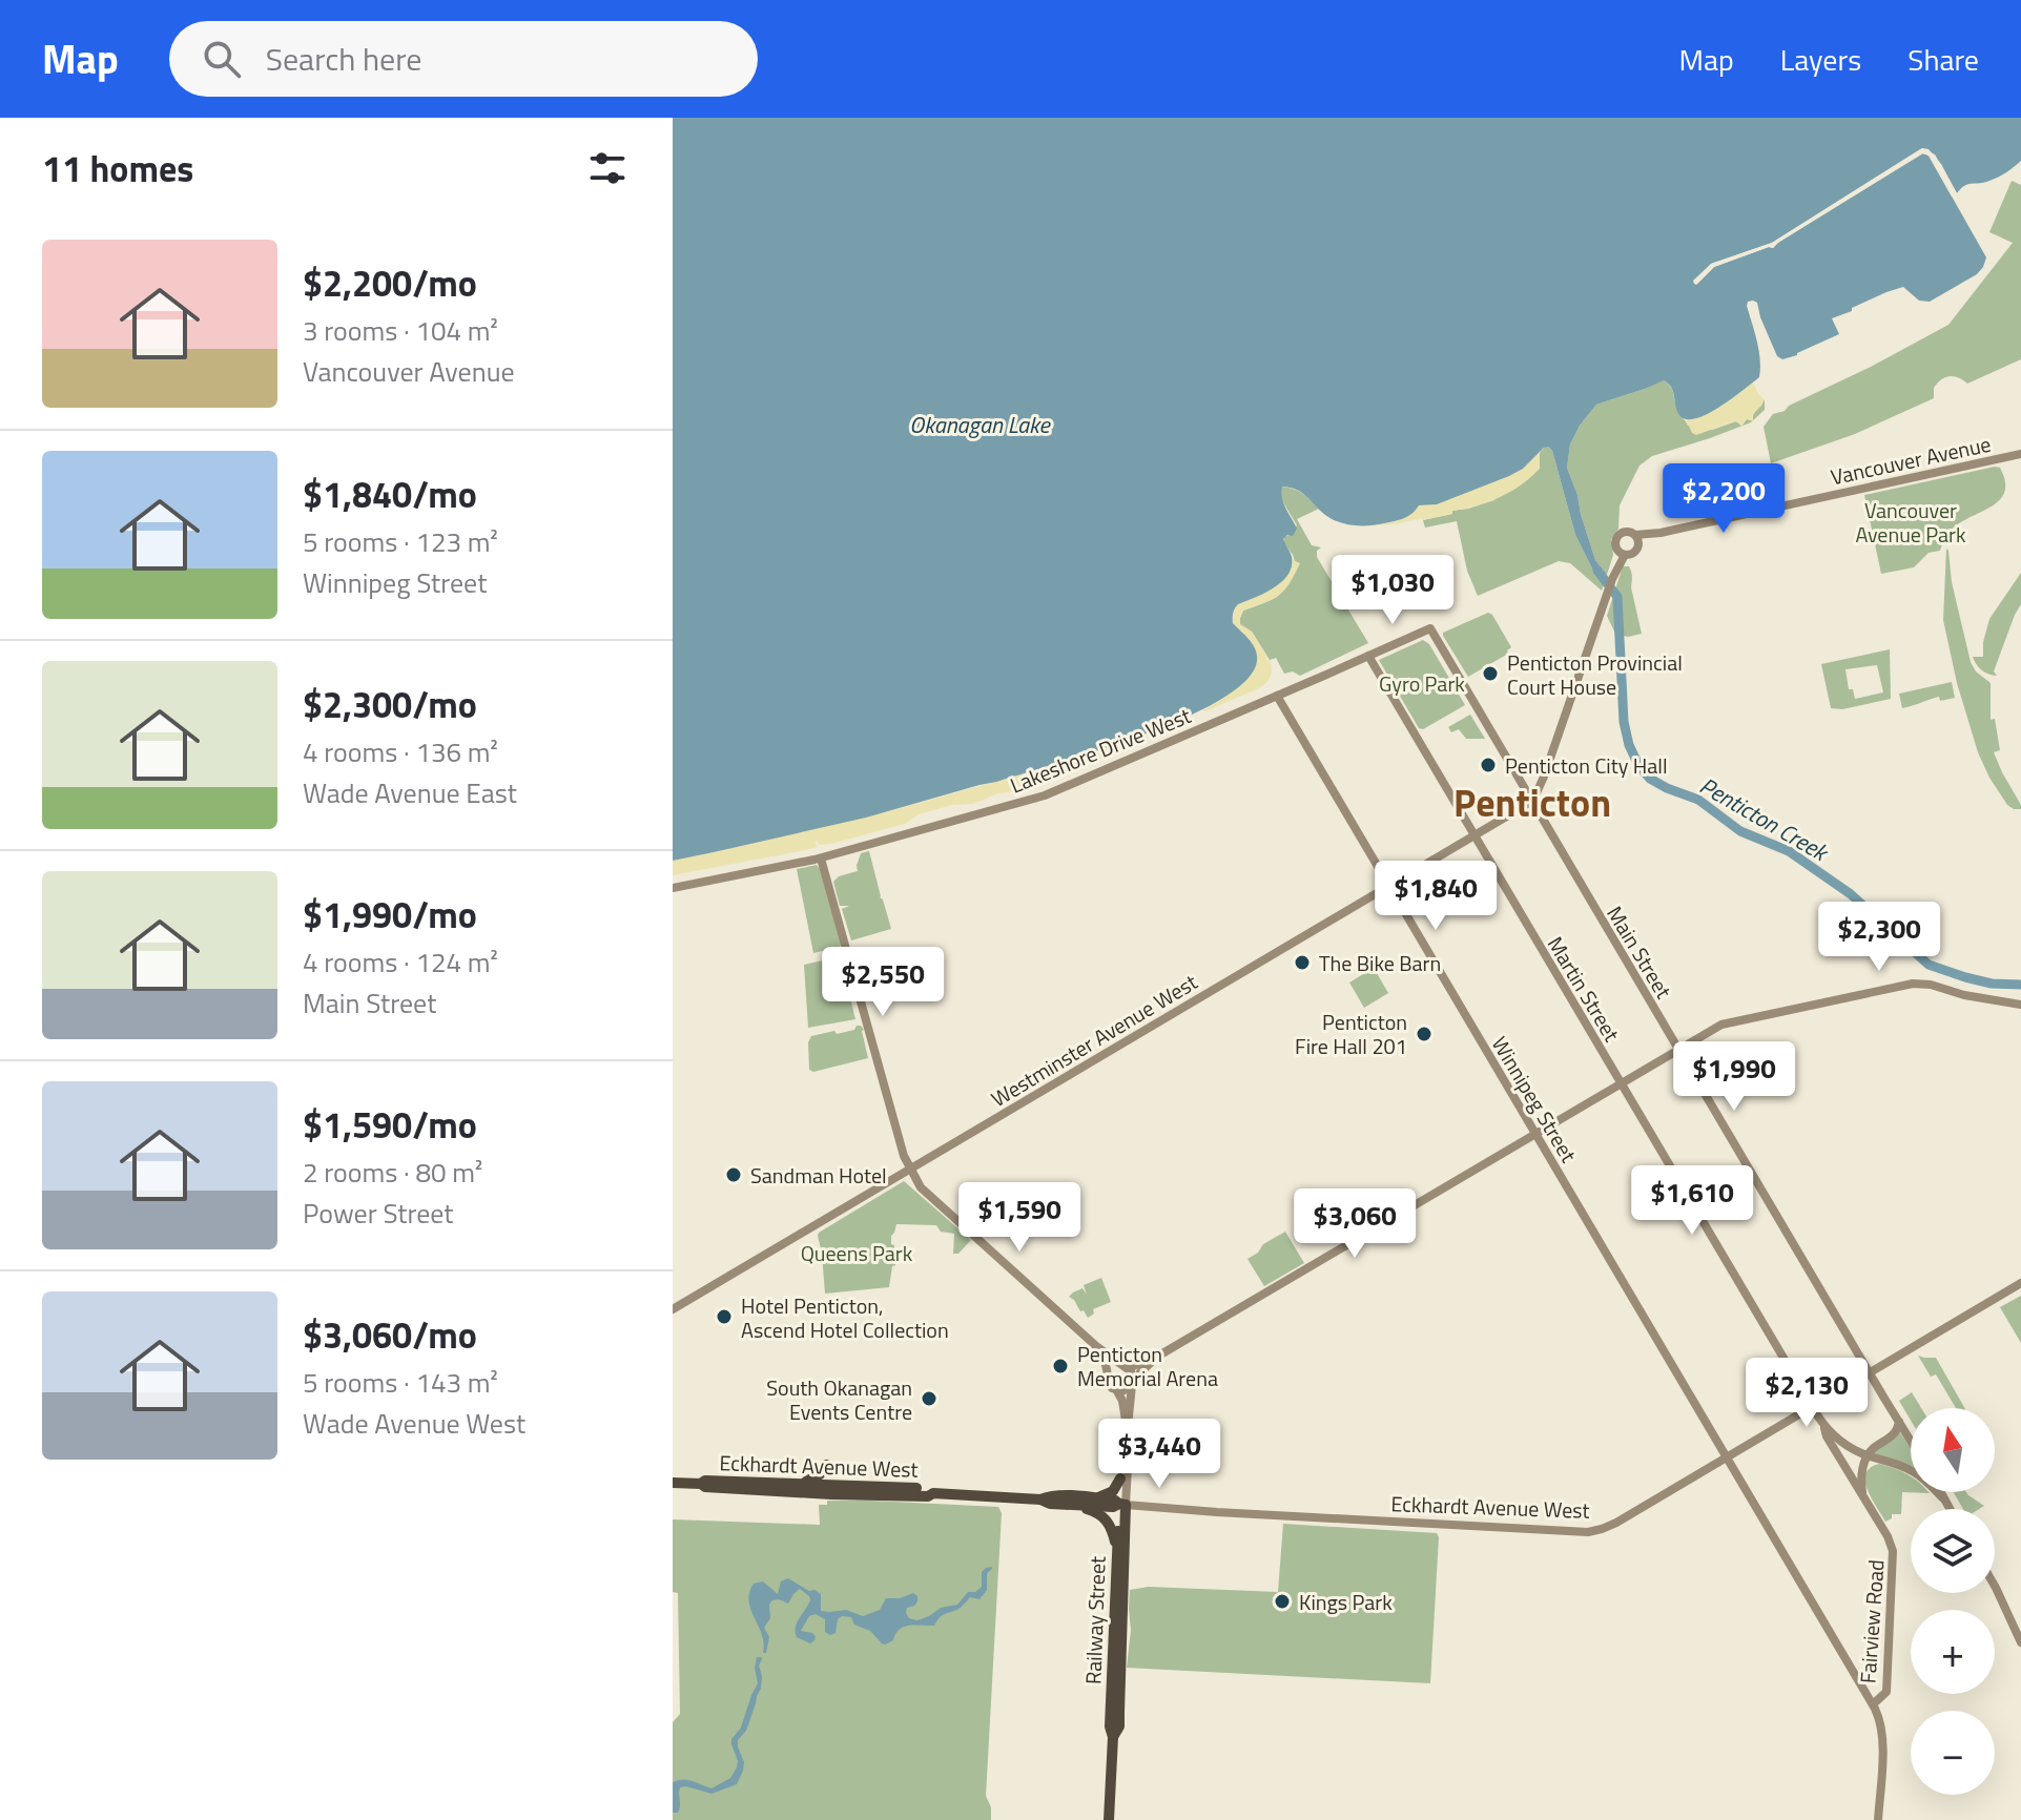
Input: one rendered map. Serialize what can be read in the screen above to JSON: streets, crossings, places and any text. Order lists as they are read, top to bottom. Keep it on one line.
{"streets":{"highway":["Eckhardt Avenue West","Railway Street"],"street":["Vancouver Avenue","Lakeshore Drive West","Main Street","Martin Street","Westminster Avenue West","Winnipeg Street","Fairview Road"]},"crossings":[["Vancouver Avenue","Westminster Avenue West"],["Lakeshore Drive West","Main Street"],["Lakeshore Drive West","Martin Street"],["Lakeshore Drive West","Winnipeg Street"],["Main Street","Westminster Avenue West"],["Main Street","Eckhardt Avenue West"],["Martin Street","Westminster Avenue West"],["Martin Street","Eckhardt Avenue West"],["Martin Street","Fairview Road"],["Westminster Avenue West","Winnipeg Street"],["Winnipeg Street","Eckhardt Avenue West"],["Winnipeg Street","Fairview Road"],["Eckhardt Avenue West","Railway Street"]],"districts":["Penticton"],"water":["Okanagan Lake","Penticton Creek"],"parks":["Vancouver Avenue Park","Gyro Park","Queens Park"],"places":["Penticton Provincial Court House","Penticton City Hall","The Bike Barn","Penticton Fire Hall 201","Sandman Hotel","Hotel Penticton, Ascend Hotel Collection","Penticton Memorial Arena","South Okanagan Events Centre","Kings Park"],"north":"top","page":{"header":"Map","search":"Search here","nav":["Map","Layers","Share"],"heading":"11 homes","list":[{"name":"$2,200/mo","note":"3 rooms · 104 m² · Vancouver Avenue"},{"name":"$1,840/mo","note":"5 rooms · 123 m² · Winnipeg Street"},{"name":"$2,300/mo","note":"4 rooms · 136 m² · Wade Avenue East"},{"name":"$1,990/mo","note":"4 rooms · 124 m² · Main Street"},{"name":"$1,590/mo","note":"2 rooms · 80 m² · Power Street"},{"name":"$3,060/mo","note":"5 rooms · 143 m² · Wade Avenue West"}],"price":["$2,200","$1,030","$1,840","$2,300","$2,550","$1,990","$1,610","$1,590","$3,060","$2,130","$3,440"],"map_buttons":["+","−"]}}
